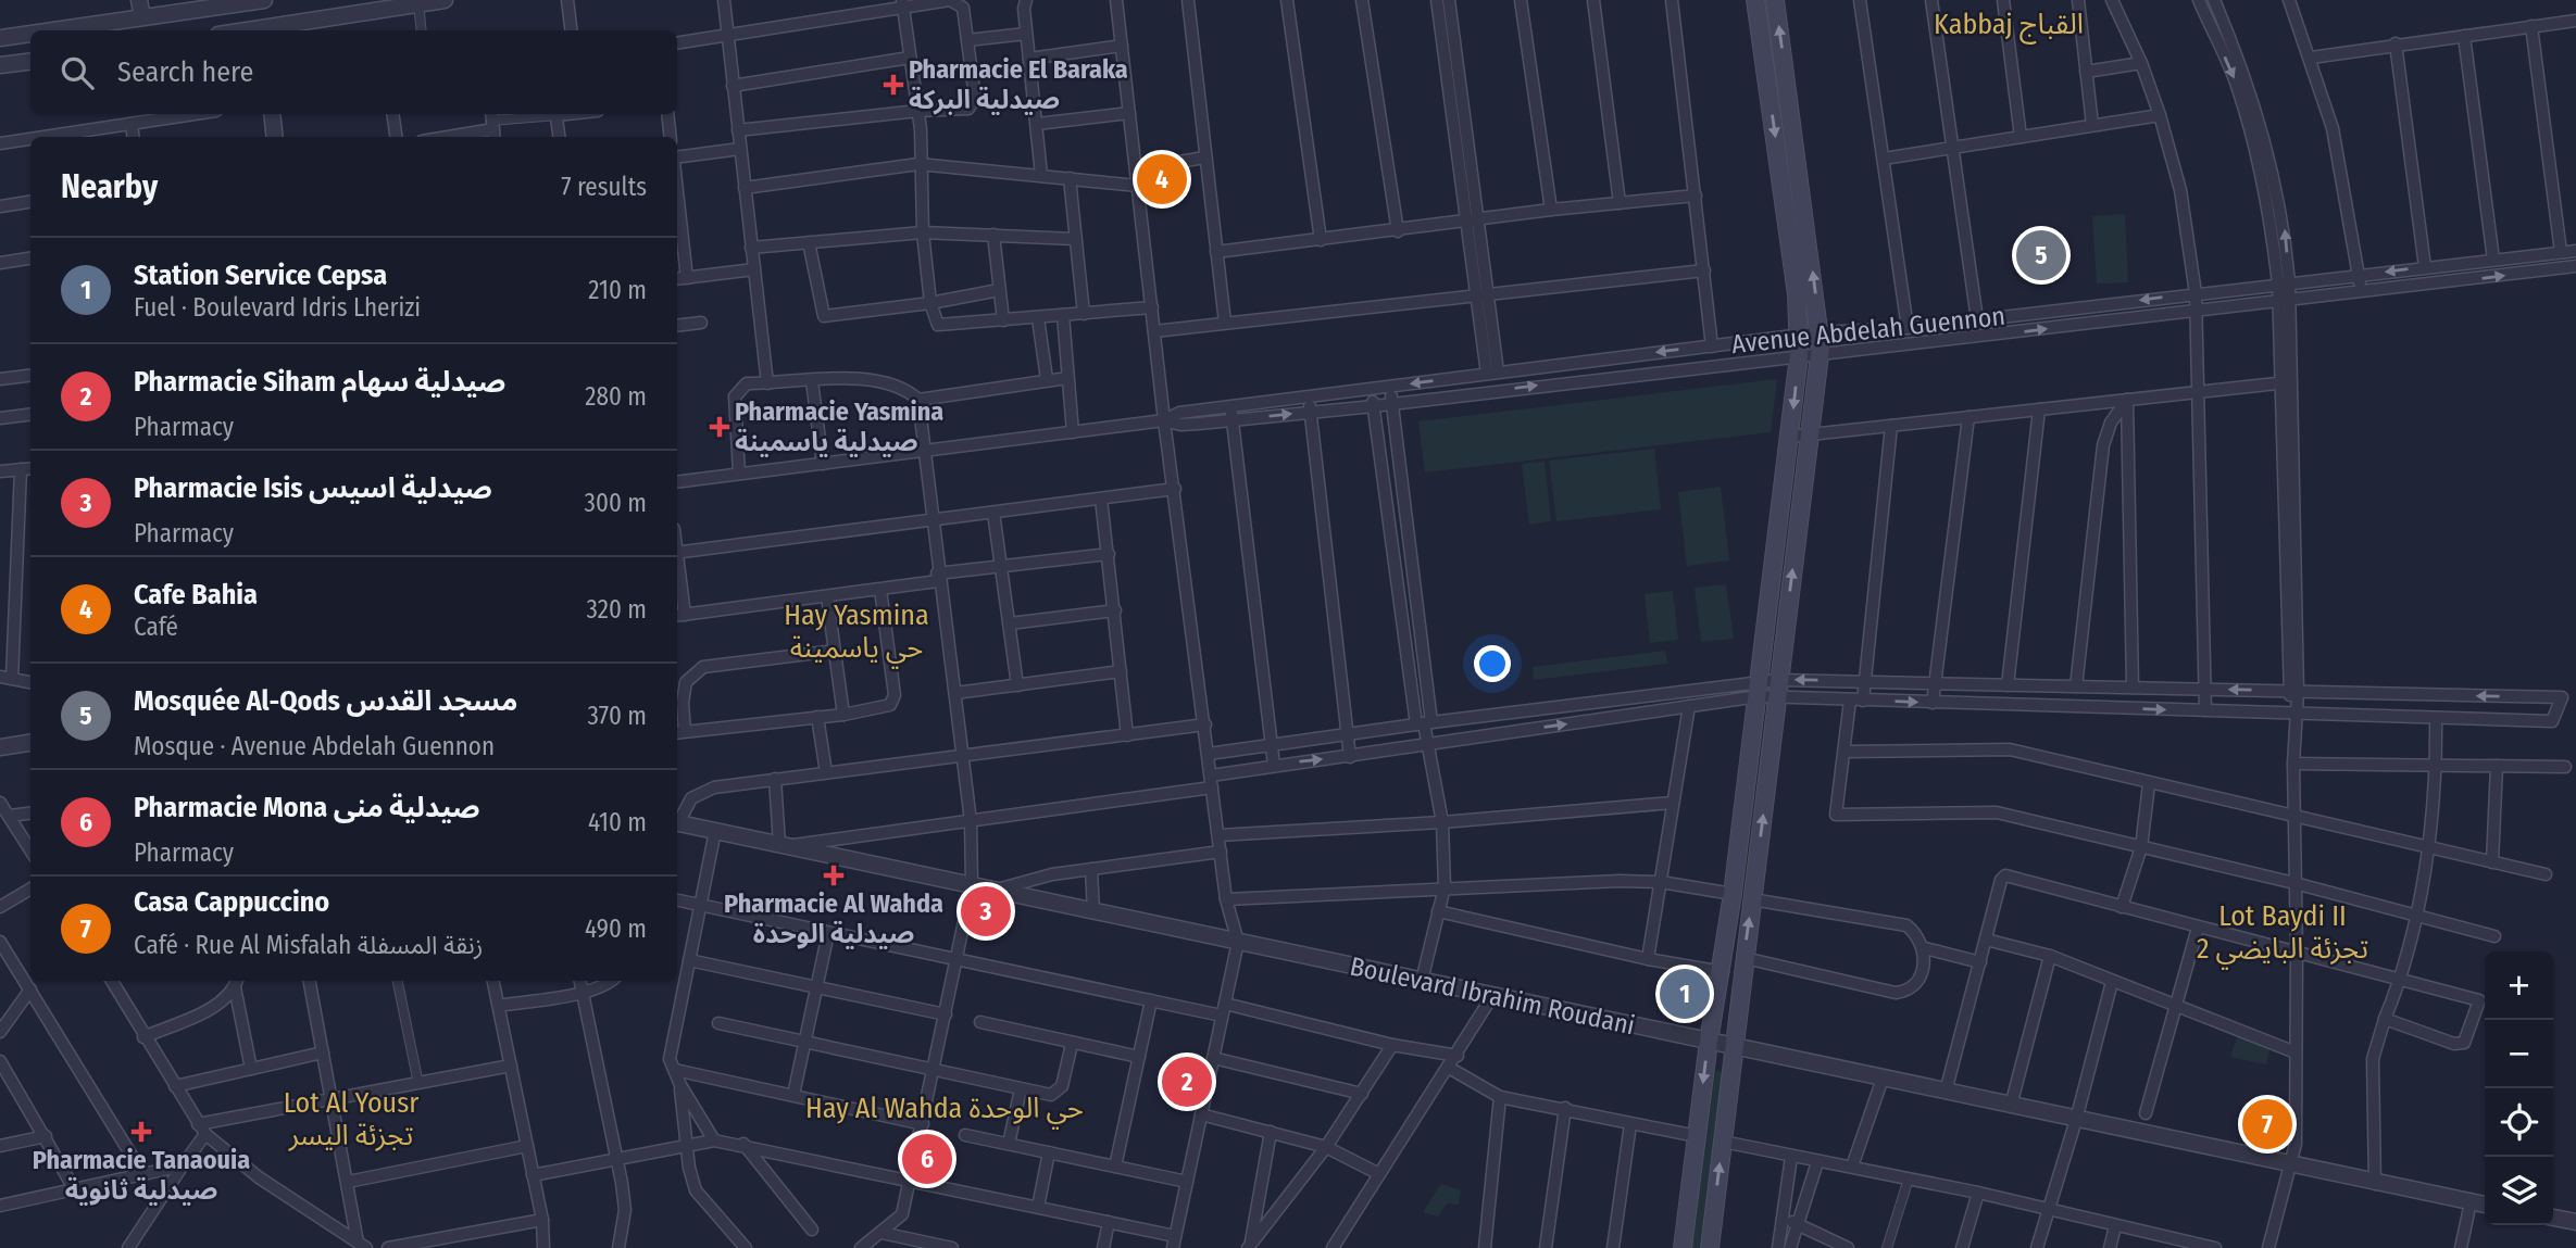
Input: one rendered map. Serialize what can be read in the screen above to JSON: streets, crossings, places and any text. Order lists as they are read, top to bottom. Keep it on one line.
{"streets":{"street":["Avenue Abdelah Guennon","Boulevard Ibrahim Roudani"]},"districts":["Kabbaj القباج","Hay Yasmina حي ياسمينة","Lot Baydi II تجزئة البايضي 2","Lot Al Yousr تجزئة اليسر","Hay Al Wahda حي الوحدة"],"places":{"health":["Pharmacie El Baraka صيدلية البركة","Pharmacie Yasmina صيدلية ياسمينة","Pharmacie Al Wahda صيدلية الوحدة","Pharmacie Tanaouia صيدلية ثانوية"]},"page":{"search":"Search here","heading":["Nearby","7 results"],"pins":["4","5","3","1","2","7","6"],"list":[{"mark":"1","name":"Station Service Cepsa","note":"Fuel · Boulevard Idris Lherizi","value":"210 m"},{"mark":"2","name":"Pharmacie Siham صيدلية سهام","note":"Pharmacy","value":"280 m"},{"mark":"3","name":"Pharmacie Isis صيدلية اسيس","note":"Pharmacy","value":"300 m"},{"mark":"4","name":"Cafe Bahia","note":"Café","value":"320 m"},{"mark":"5","name":"Mosquée Al-Qods مسجد القدس","note":"Mosque · Avenue Abdelah Guennon","value":"370 m"},{"mark":"6","name":"Pharmacie Mona صيدلية منى","note":"Pharmacy","value":"410 m"},{"mark":"7","name":"Casa Cappuccino","note":"Café · Rue Al Misfalah زنقة المسفلة","value":"490 m"}],"map_buttons":["+","−"]}}
